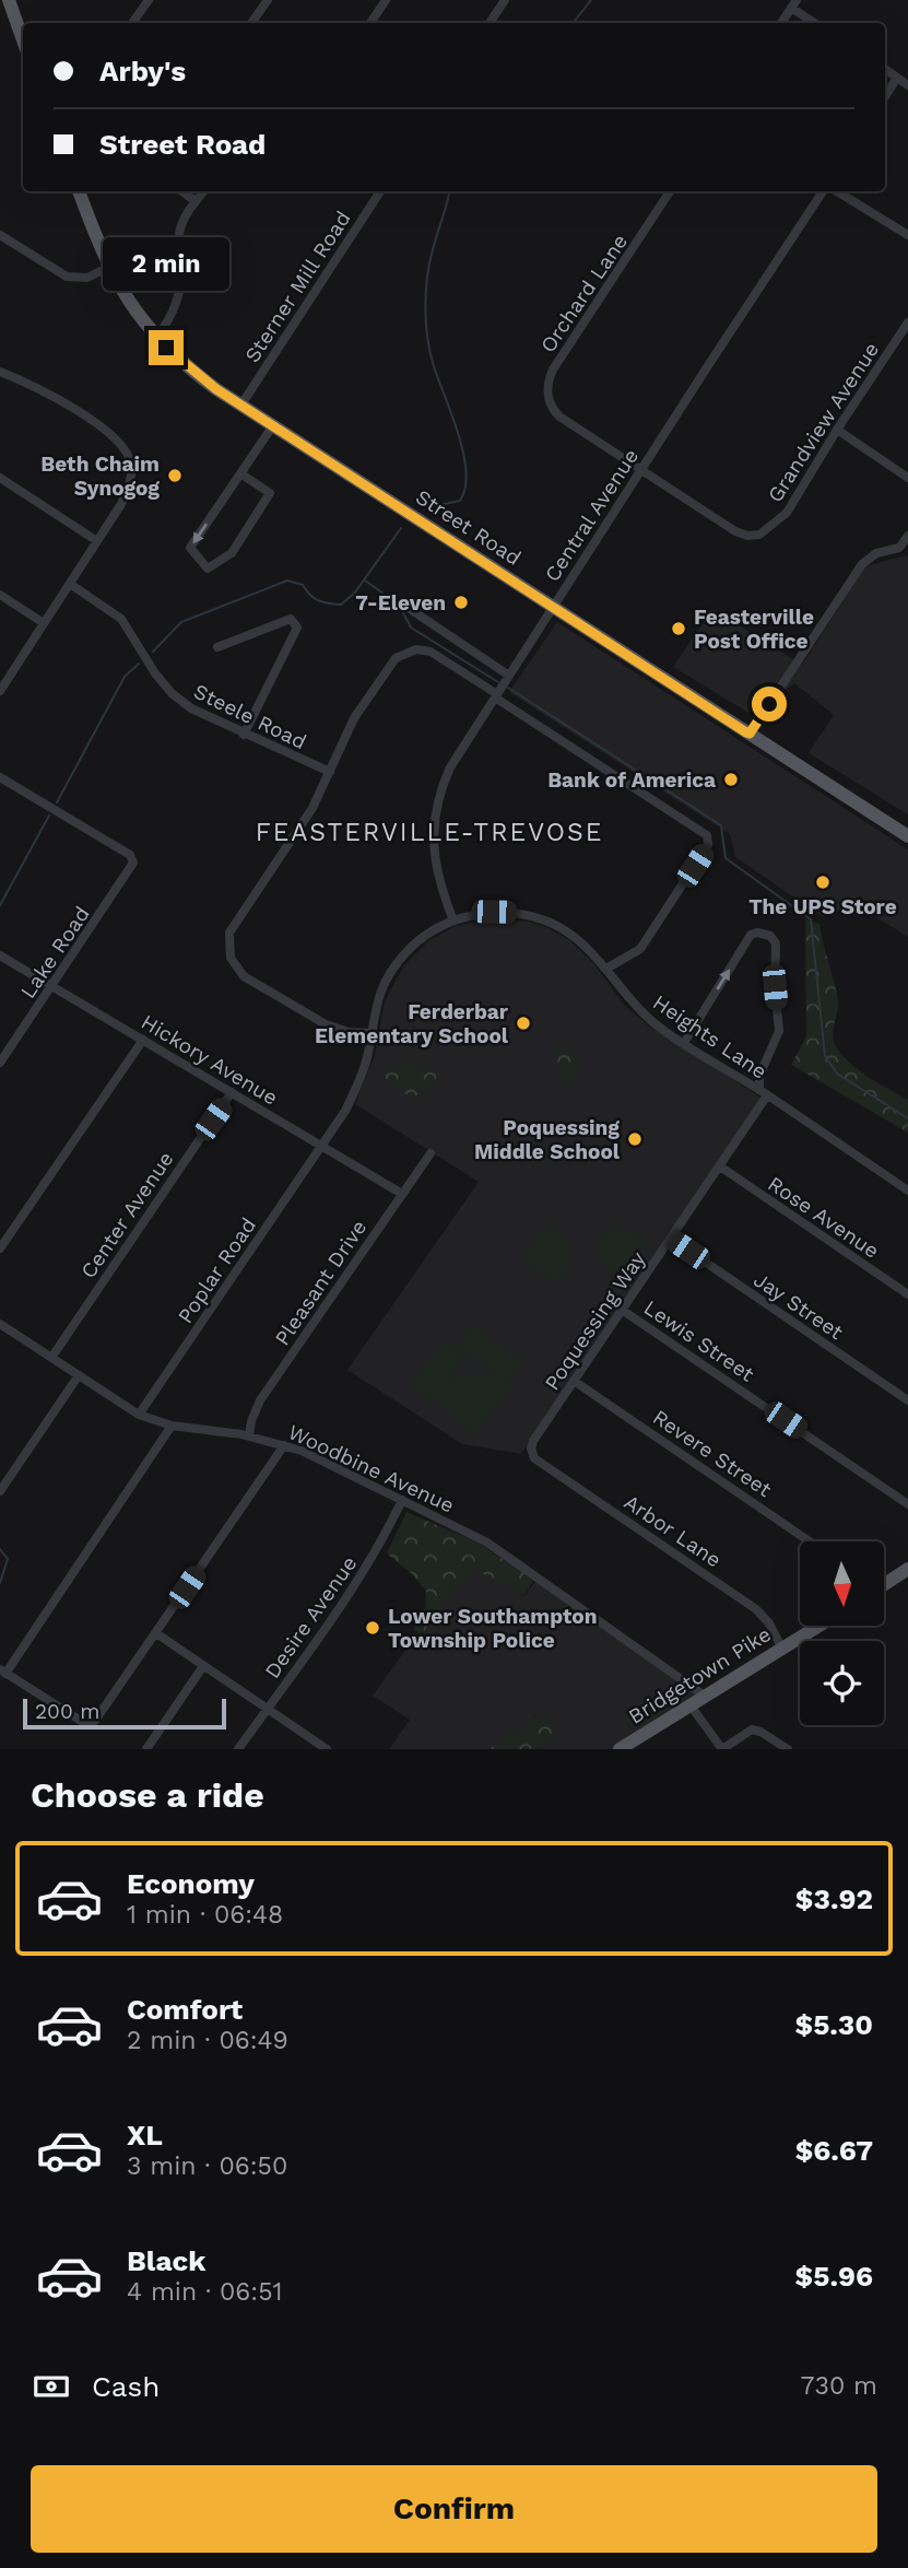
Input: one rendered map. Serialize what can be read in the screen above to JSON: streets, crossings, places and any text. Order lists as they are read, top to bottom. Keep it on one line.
{"streets":{"main road":["Street Road","Bridgetown Pike"],"street":["Sterner Mill Road","Orchard Lane","Grandview Avenue","Central Avenue","Steele Road","Lake Road","Heights Lane","Hickory Avenue","Center Avenue","Rose Avenue","Poplar Road","Pleasant Drive","Jay Street","Poquessing Way","Lewis Street","Revere Street","Woodbine Avenue","Arbor Lane","Desire Avenue"]},"crossings":[["Sterner Mill Road","Street Road"],["Orchard Lane","Grandview Avenue"],["Orchard Lane","Central Avenue"],["Grandview Avenue","Central Avenue"],["Central Avenue","Street Road"],["Central Avenue","Heights Lane"],["Lake Road","Hickory Avenue"],["Heights Lane","Hickory Avenue"],["Heights Lane","Poplar Road"],["Heights Lane","Poquessing Way"],["Hickory Avenue","Center Avenue"],["Hickory Avenue","Poplar Road"],["Hickory Avenue","Pleasant Drive"],["Center Avenue","Woodbine Avenue"],["Rose Avenue","Poquessing Way"],["Poplar Road","Woodbine Avenue"],["Pleasant Drive","Woodbine Avenue"],["Jay Street","Poquessing Way"],["Poquessing Way","Lewis Street"],["Poquessing Way","Revere Street"],["Poquessing Way","Arbor Lane"],["Woodbine Avenue","Desire Avenue"],["Woodbine Avenue","Bridgetown Pike"],["Arbor Lane","Bridgetown Pike"]],"districts":["FEASTERVILLE-TREVOSE"],"places":["Beth Chaim Synogog","7-Eleven","Feasterville Post Office","Bank of America","The UPS Store","Ferderbar Elementary School","Poquessing Middle School","Lower Southampton Township Police"],"scale_bar":"200 m","north":"bottom","page":{"banner":["Arby's","Street Road"],"bubble":"2 min","scale":"200 m","heading":"Choose a ride","list":[{"name":"Economy","note":"1 min · 06:48","value":"$3.92"},{"name":"Comfort","note":"2 min · 06:49","value":"$5.30"},{"name":"XL","note":"3 min · 06:50","value":"$6.67"},{"name":"Black","note":"4 min · 06:51","value":"$5.96"}],"pay":["Cash","730 m"],"buttons":"Confirm"}}
